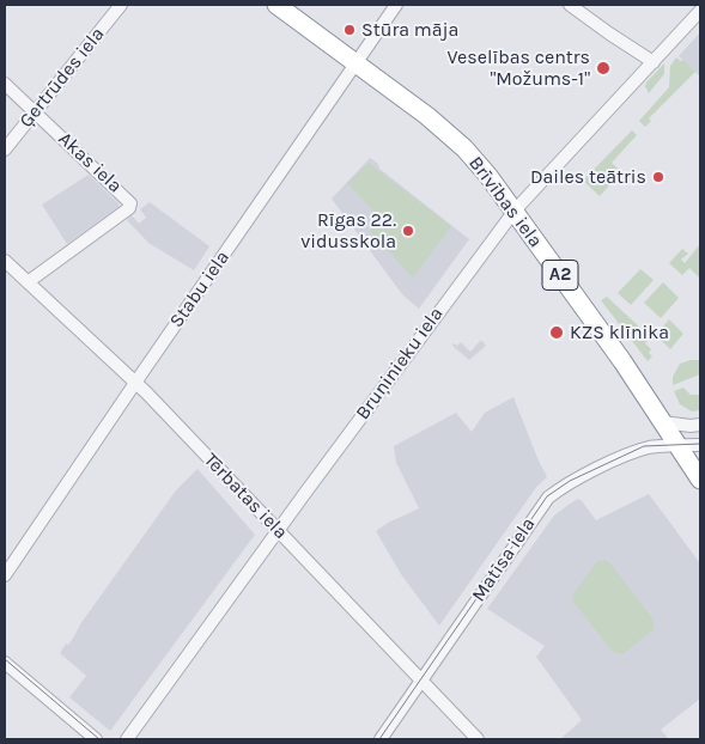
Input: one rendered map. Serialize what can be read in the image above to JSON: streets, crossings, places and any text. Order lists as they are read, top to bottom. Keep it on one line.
{"streets":{"highway":["Brīvības iela","A2"],"street":["Ģertrūdes iela","Akas iela","Stabu iela","Bruņinieku iela","Tērbatas iela","Matīsa iela"]},"crossings":[["Ģertrūdes iela","Akas iela"],["Akas iela","Tērbatas iela"],["Brīvības iela","Stabu iela"],["Brīvības iela","Bruņinieku iela"],["Brīvības iela","Matīsa iela"],["Stabu iela","Tērbatas iela"],["Bruņinieku iela","Tērbatas iela"],["Tērbatas iela","Matīsa iela"]],"places":["Stūra māja","Veselības centrs \"Možums-1\"","Dailes teātris","Rīgas 22. vidusskola","KZS klīnika"]}
